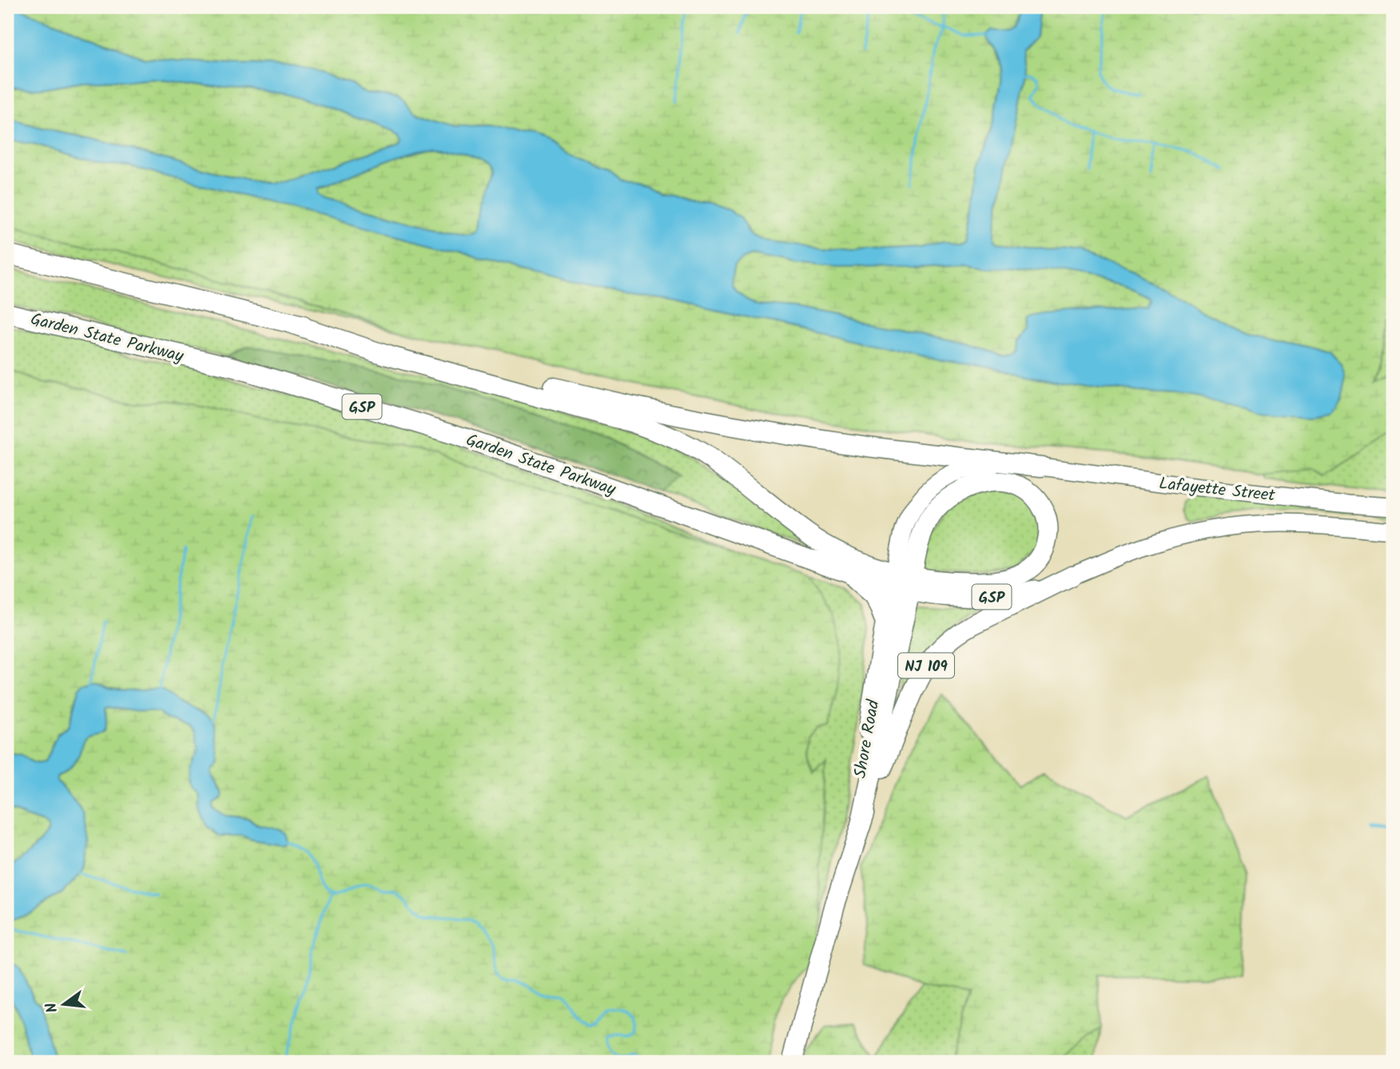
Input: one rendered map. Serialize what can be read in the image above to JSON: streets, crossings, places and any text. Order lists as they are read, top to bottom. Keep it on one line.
{"streets":{"highway":["Garden State Parkway","GSP","NJ 109","Shore Road"],"main road":["Lafayette Street"]},"crossings":[["Garden State Parkway","Lafayette Street"],["Garden State Parkway","NJ 109"],["Garden State Parkway","Shore Road"],["Lafayette Street","NJ 109"],["NJ 109","Shore Road"]],"north":"left"}
